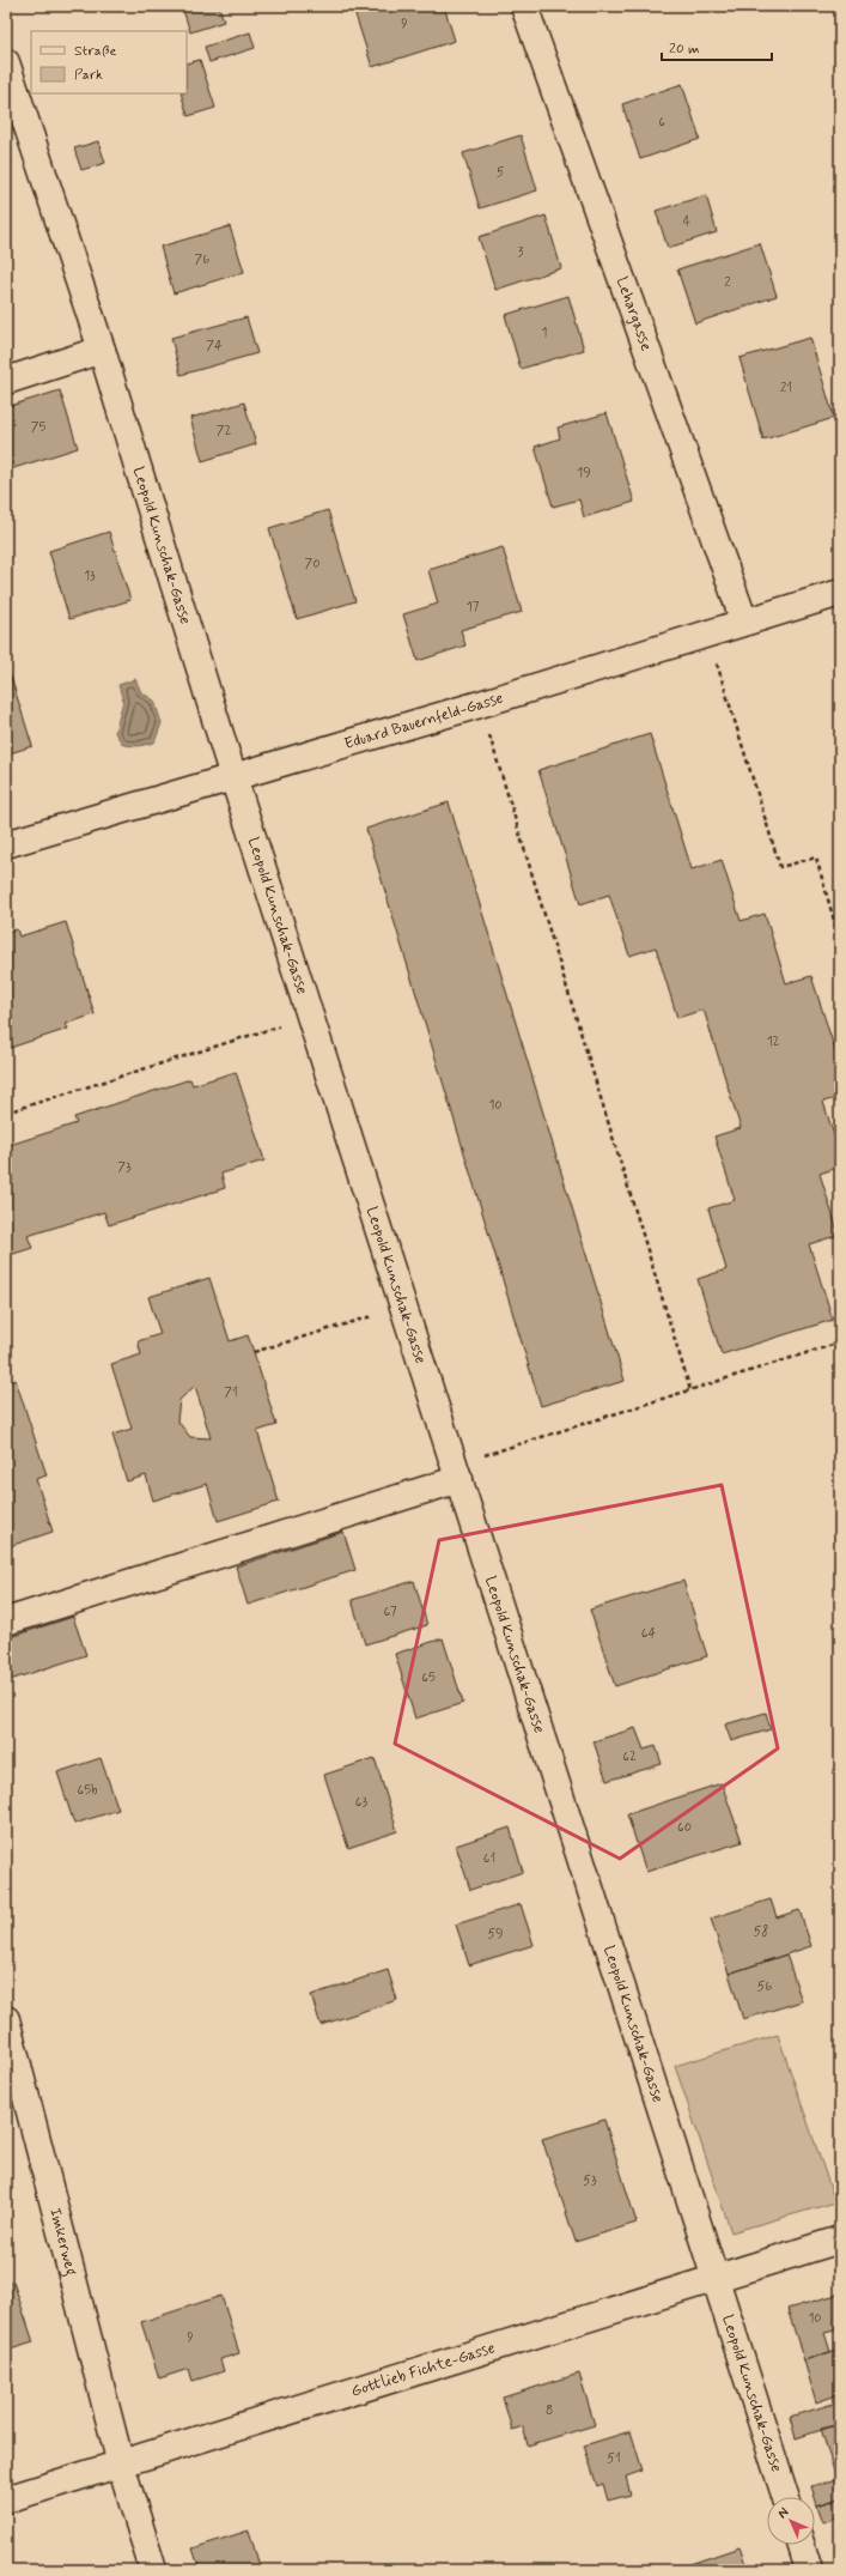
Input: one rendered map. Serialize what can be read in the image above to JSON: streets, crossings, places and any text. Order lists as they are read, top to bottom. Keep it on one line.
{"streets":{"street":["Lehargasse","Leopold Kunschak-Gasse","Eduard Bauernfeld-Gasse","Imkerweg","Gottlieb Fichte-Gasse"]},"crossings":[["Lehargasse","Eduard Bauernfeld-Gasse"],["Leopold Kunschak-Gasse","Eduard Bauernfeld-Gasse"],["Leopold Kunschak-Gasse","Gottlieb Fichte-Gasse"],["Imkerweg","Gottlieb Fichte-Gasse"]],"house_numbers":["9","6","5","4","3","76","2","1","74","21","75","72","19","70","13","17","12","10","73","71","67","64","65","62","65b","63","60","61","58","59","56","53","10","9","8","51"],"legend":["Straße","Park"],"scale_bar":"20 m","north":"top left"}
